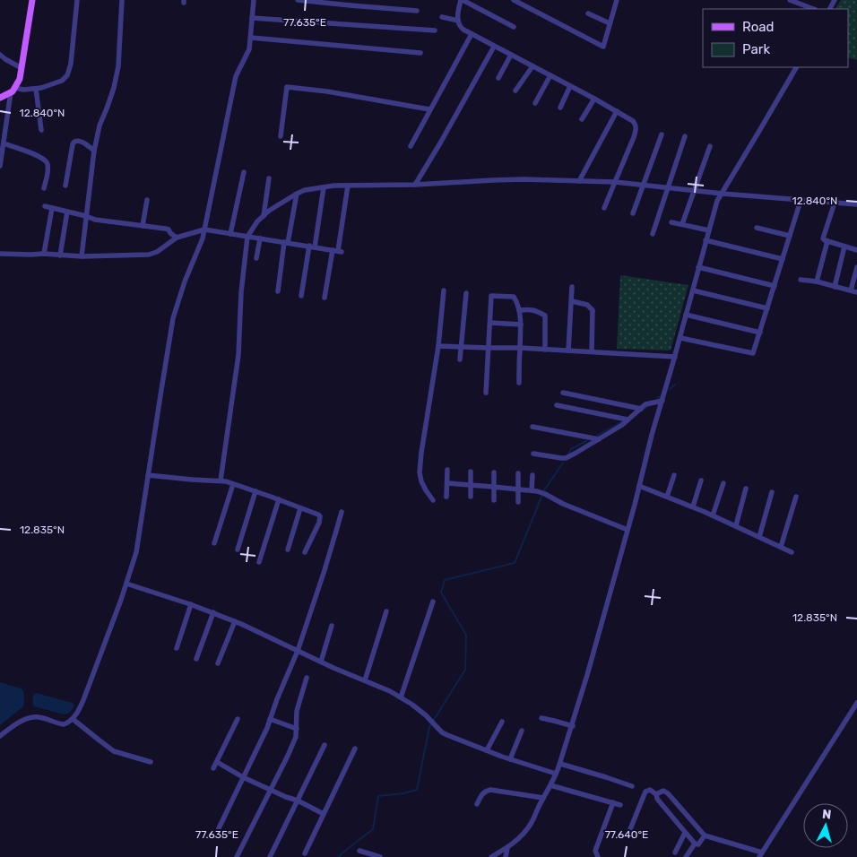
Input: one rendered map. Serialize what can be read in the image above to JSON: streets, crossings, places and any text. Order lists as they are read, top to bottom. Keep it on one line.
{"legend":["Road","Park"],"north":"top","coordinates":["77.635°E","12.840°N","12.835°N","77.640°E"]}
